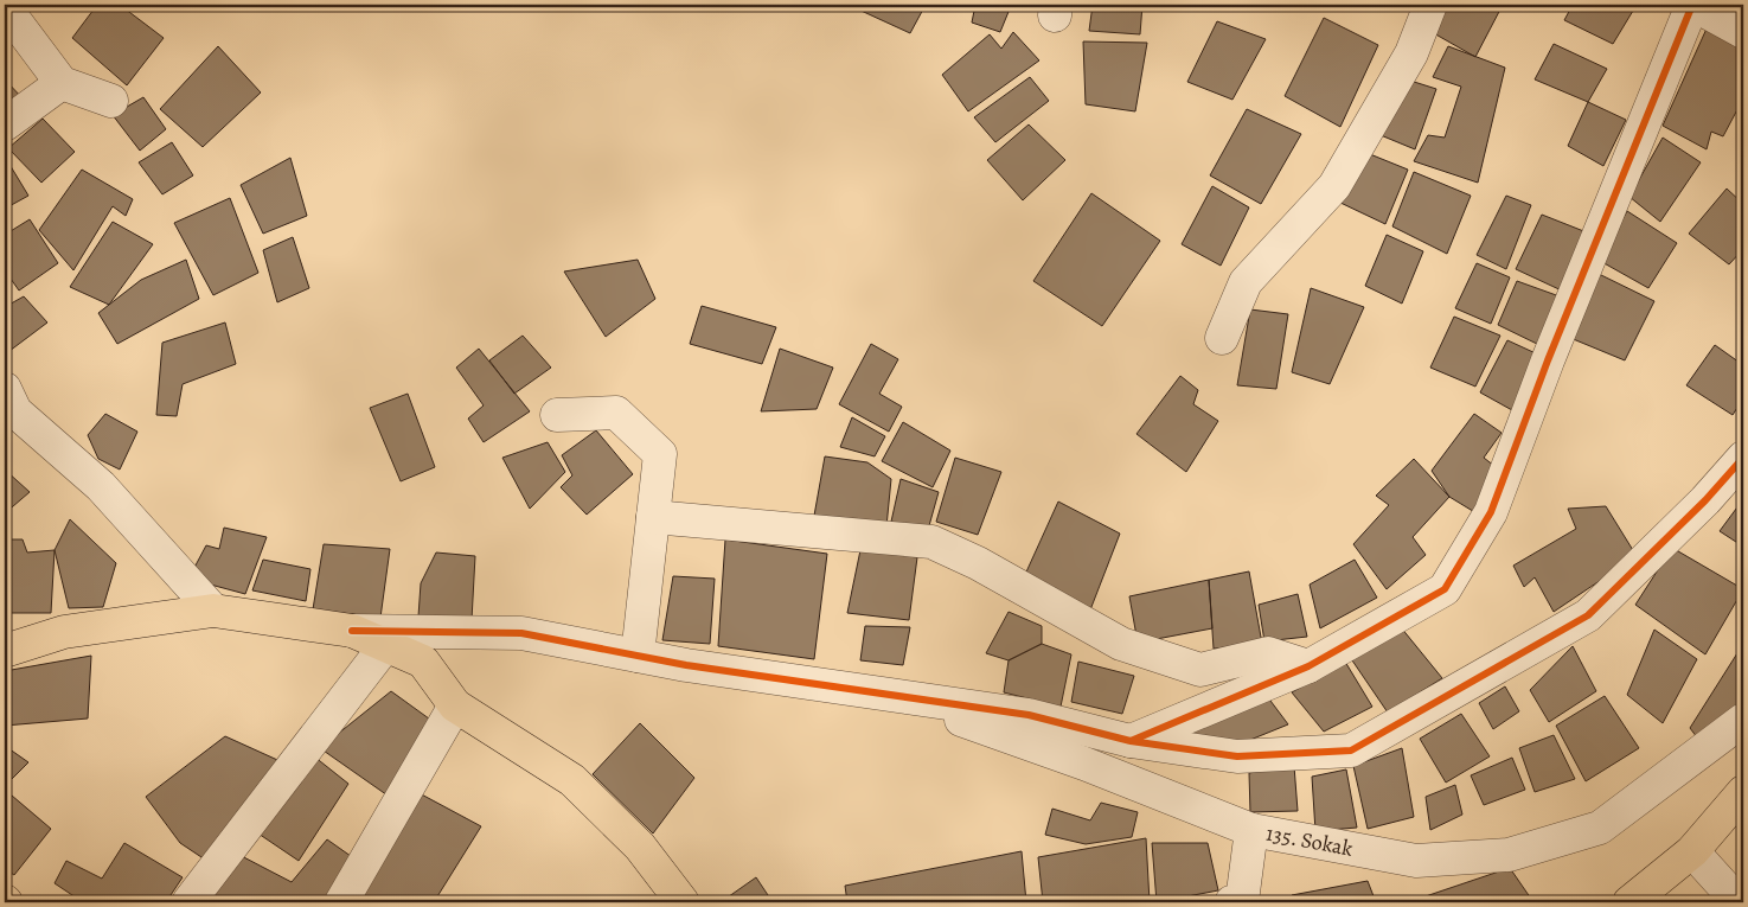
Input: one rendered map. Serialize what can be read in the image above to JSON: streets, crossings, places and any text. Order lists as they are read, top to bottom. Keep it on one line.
{"streets":{"street":["135. Sokak"]}}
